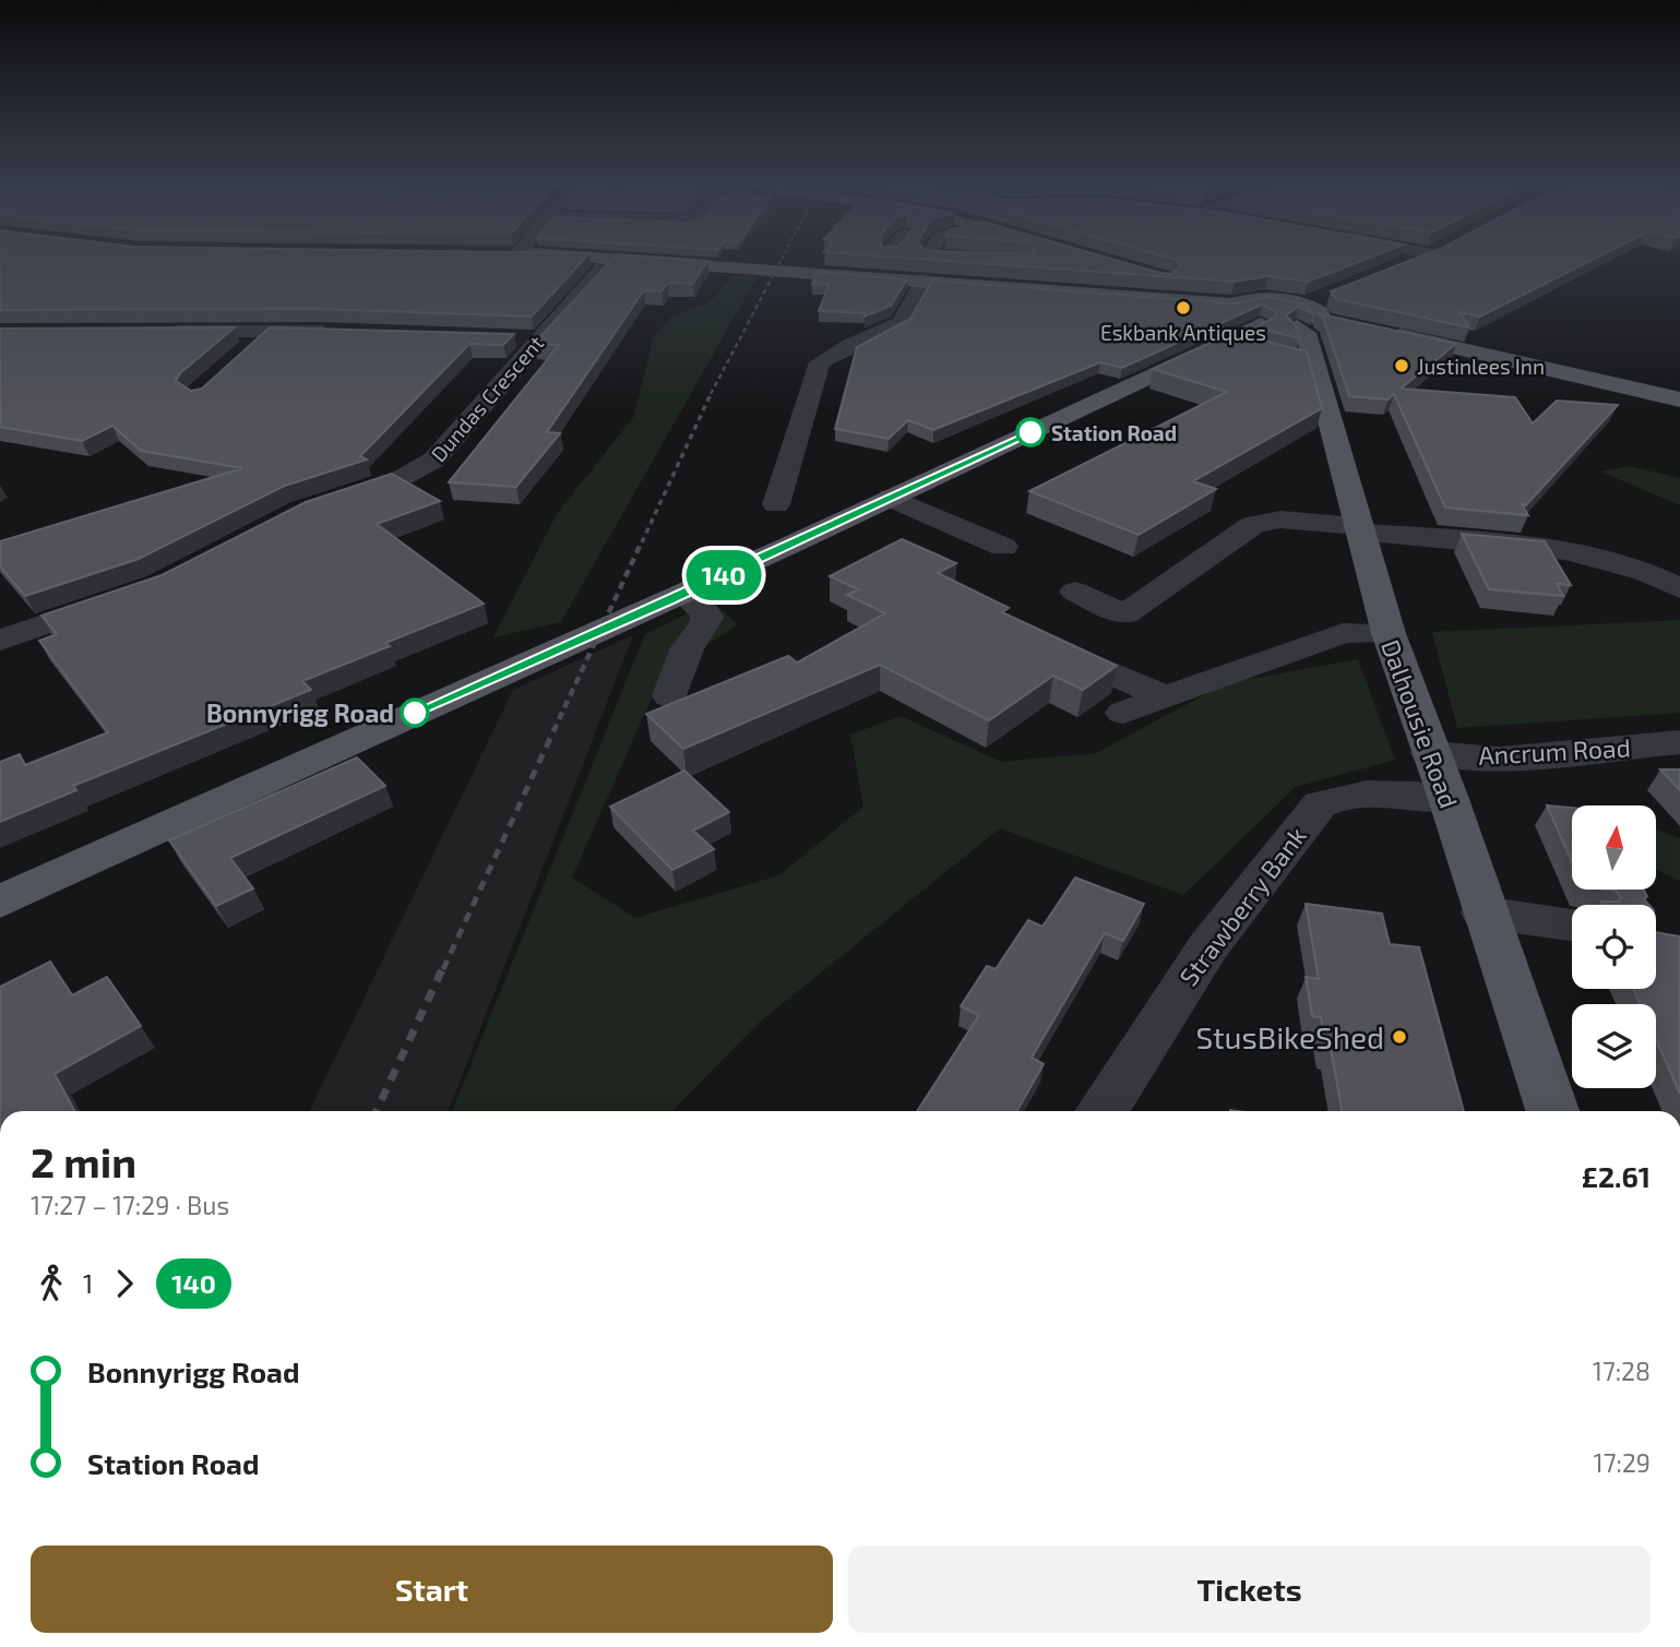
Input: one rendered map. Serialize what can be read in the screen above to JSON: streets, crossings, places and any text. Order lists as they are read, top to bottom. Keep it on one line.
{"streets":{"main road":["Dalhousie Road"],"street":["Dundas Crescent","Ancrum Road","Strawberry Bank"]},"crossings":[["Dalhousie Road","Ancrum Road"],["Dalhousie Road","Strawberry Bank"]],"places":["Eskbank Antiques","Justinlees Inn","Station Road","Bonnyrigg Road","StusBikeShed"],"lines":["bus line 140"],"north":"top","page":{"on_map":"140","heading":["2 min","17:27 – 17:29 · Bus","£2.61"],"legs":["1","140"],"list":[{"name":"Bonnyrigg Road","value":"17:28"},{"name":"Station Road","value":"17:29"}],"buttons":["Start","Tickets"]}}
